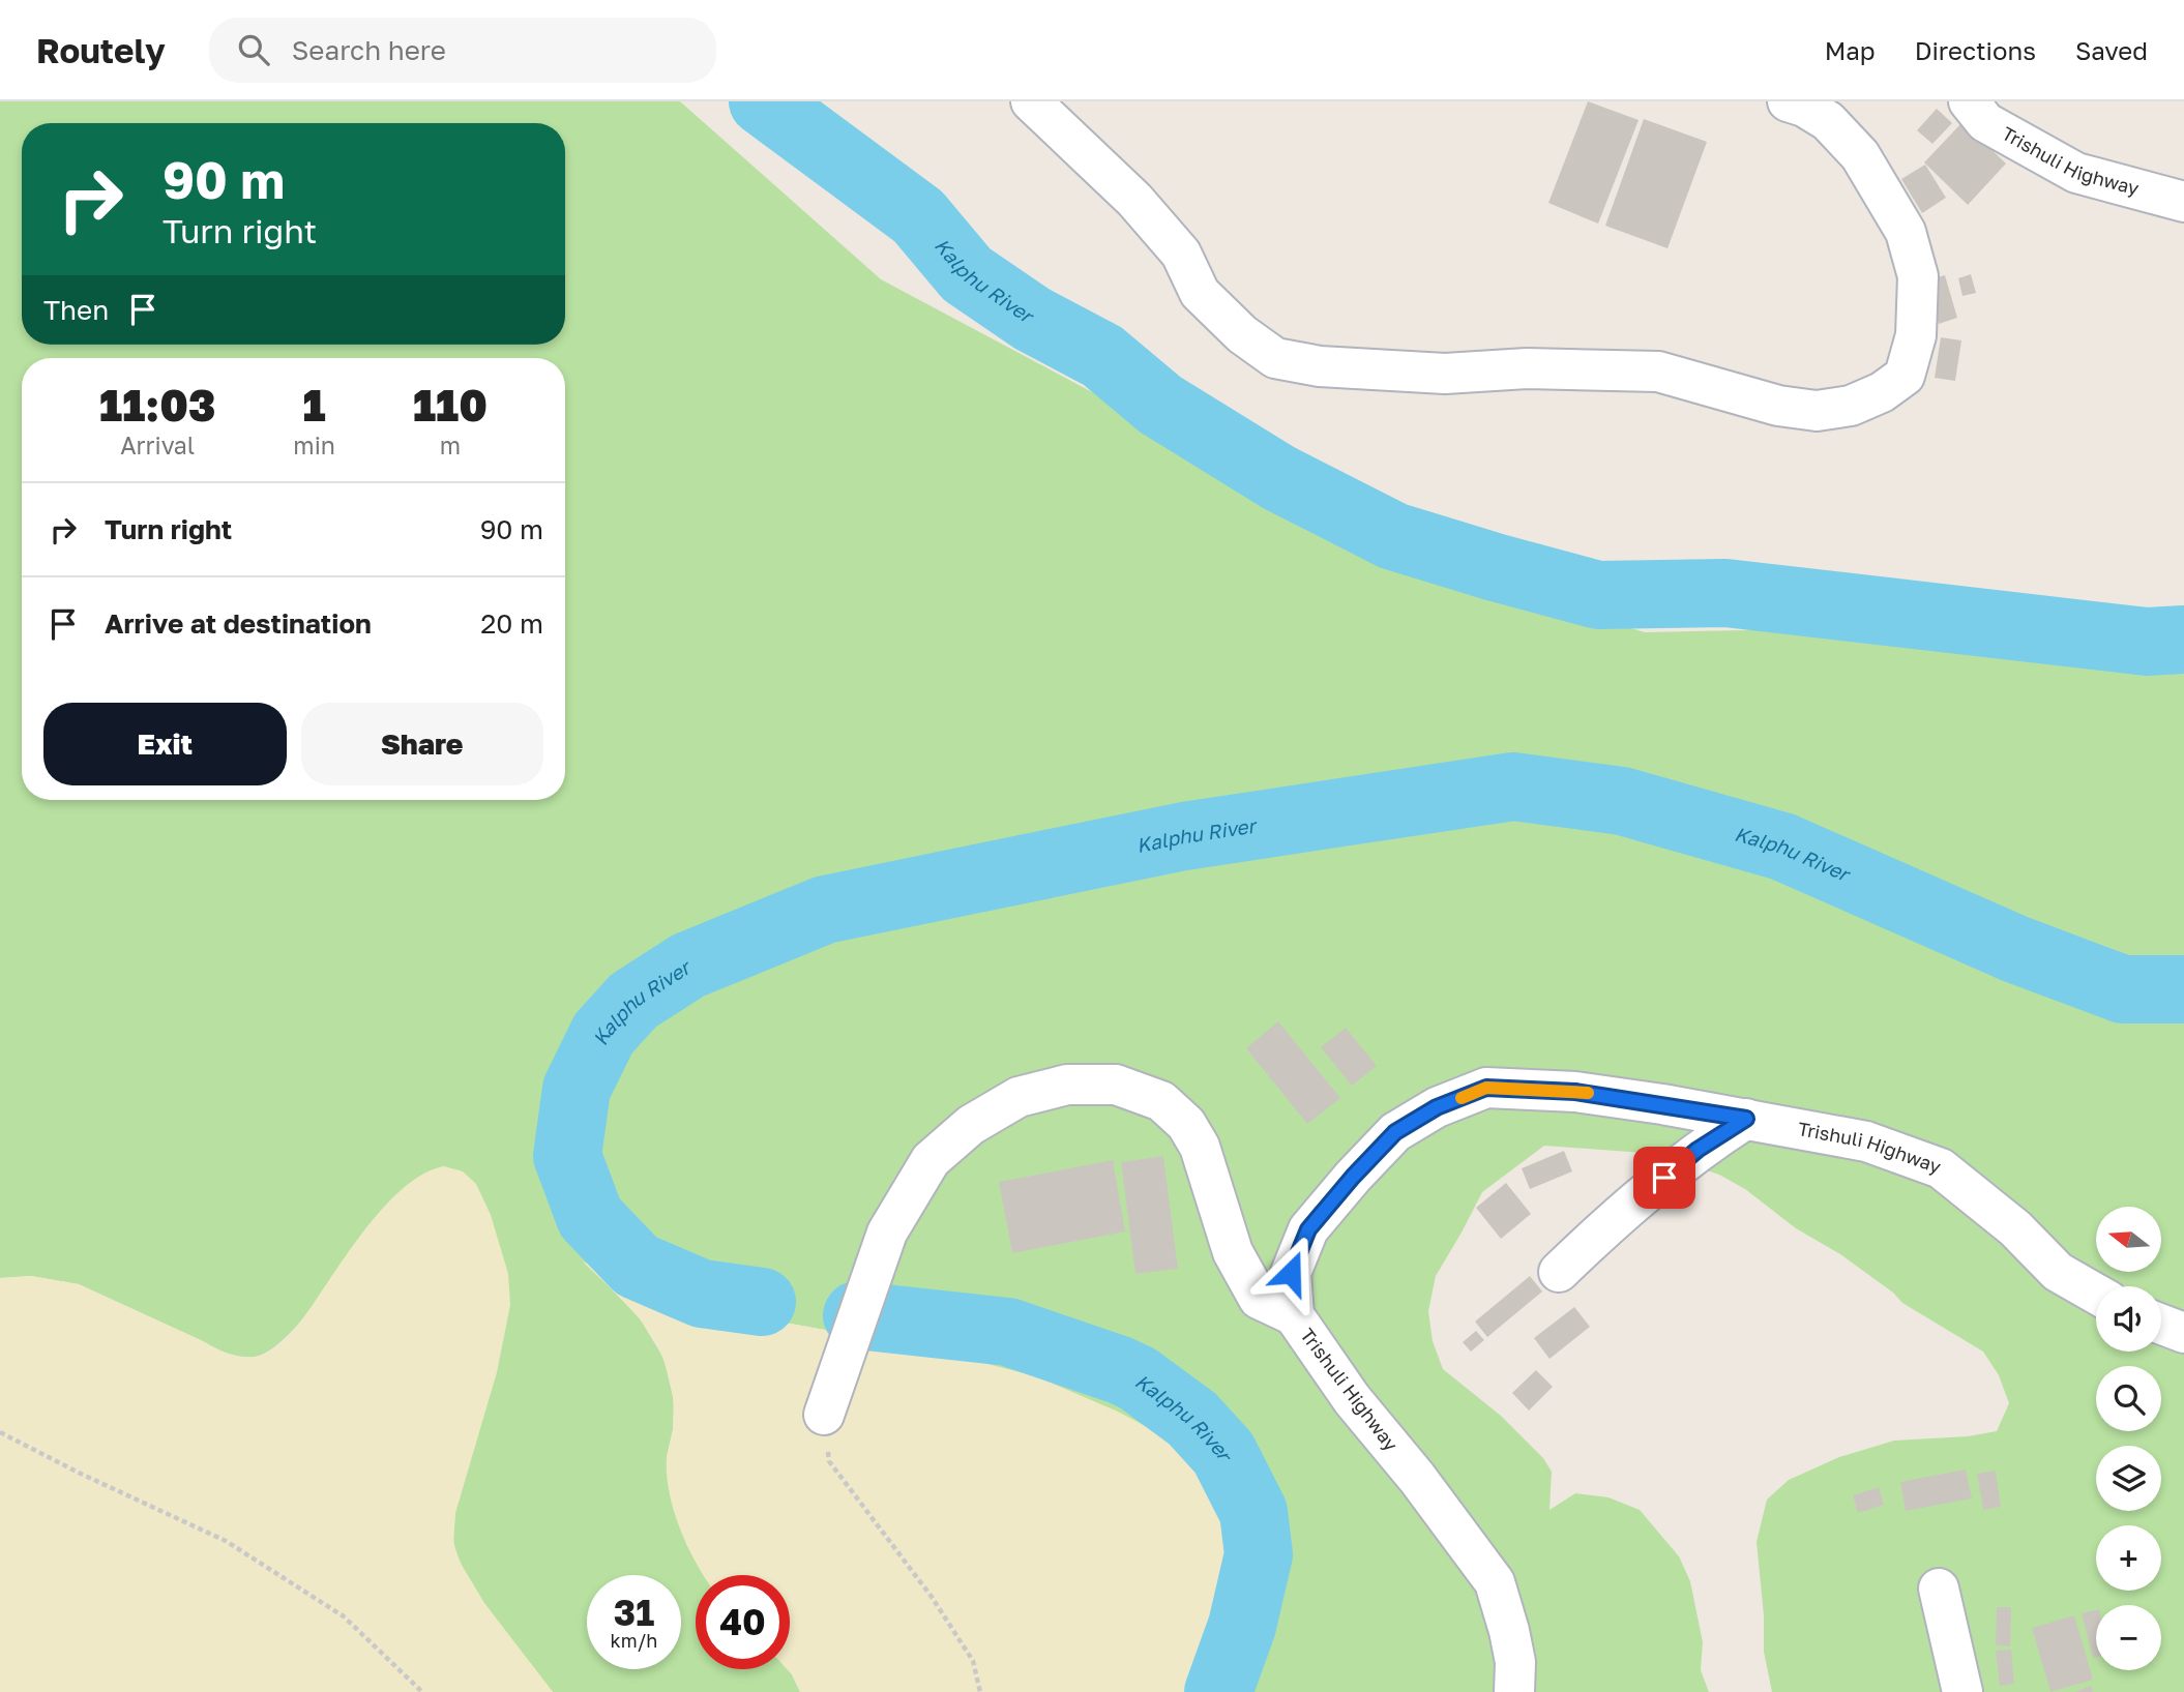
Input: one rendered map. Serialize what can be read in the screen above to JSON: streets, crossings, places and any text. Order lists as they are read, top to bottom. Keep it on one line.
{"streets":{"street":["Trishuli Highway"]},"water":["Kalphu River"],"north":"left","page":{"header":"Routely","search":"Search here","nav":["Map","Directions","Saved"],"turn":["90 m","Turn right"],"then":"Then","eta":["11:03","Arrival","1","min","110","m"],"list":[{"name":"Turn right","value":"90 m"},{"name":"Arrive at destination","value":"20 m"}],"buttons":["Exit","Share"],"map_buttons":["+","−"],"speed":"31 km/h","limit":"40"}}
